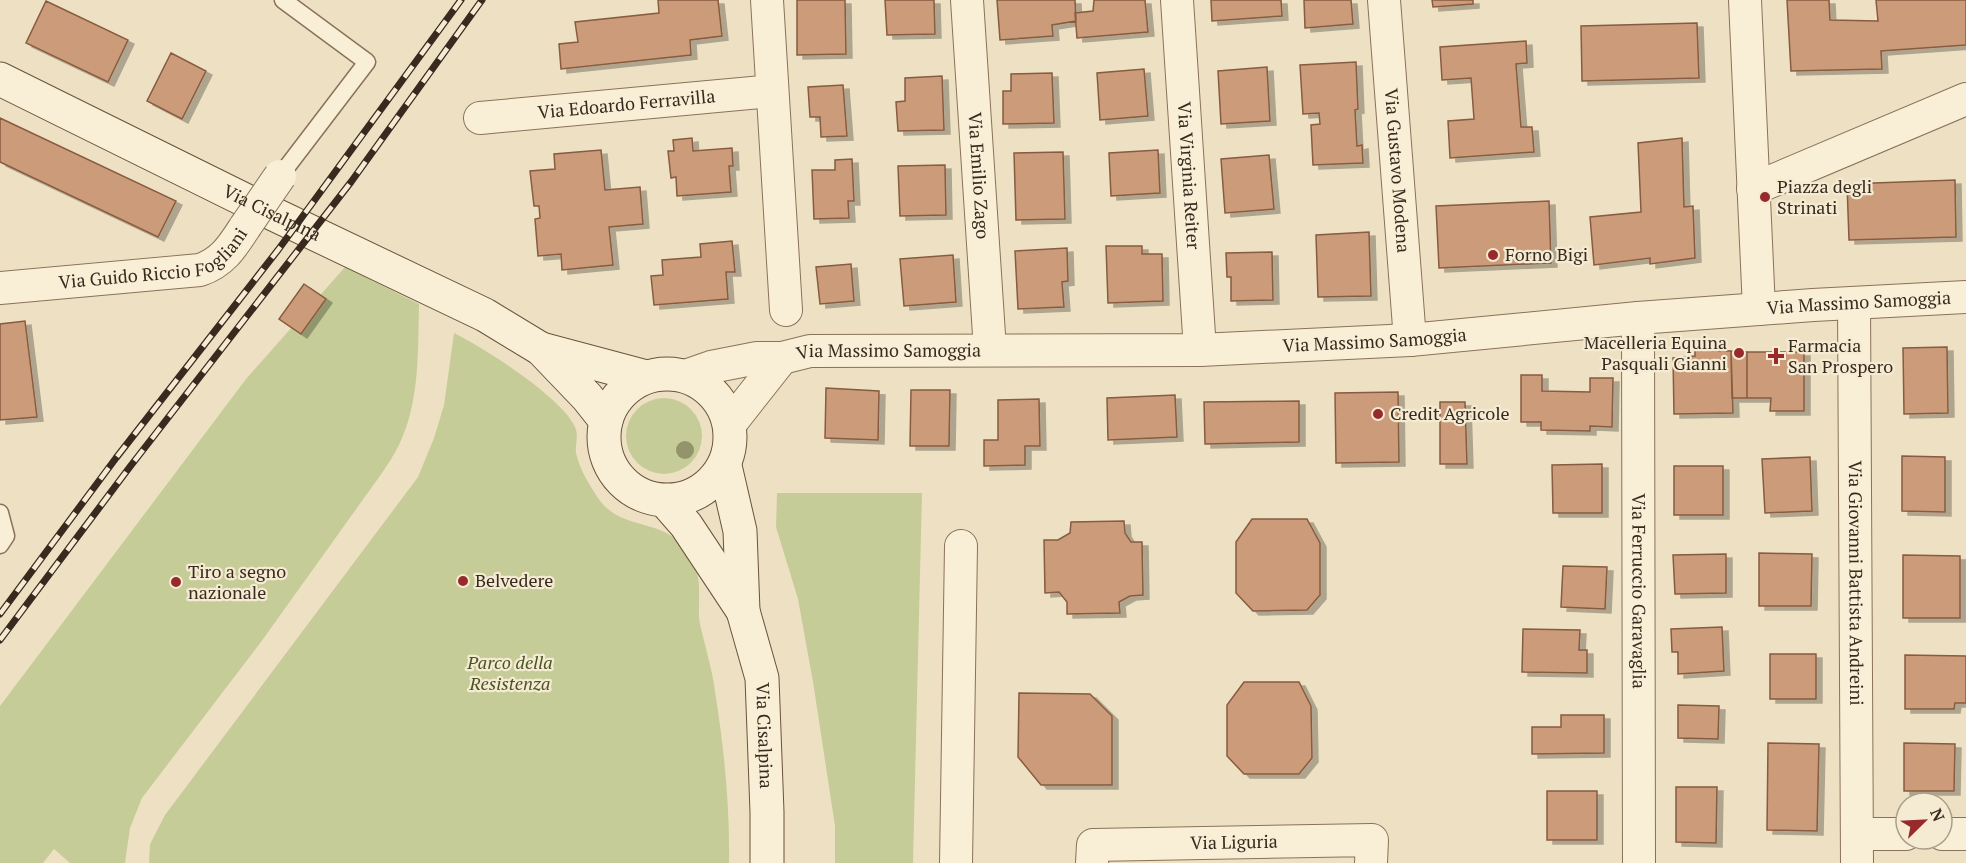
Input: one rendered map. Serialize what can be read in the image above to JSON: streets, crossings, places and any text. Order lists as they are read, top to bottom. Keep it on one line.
{"streets":{"main road":["Via Cisalpina"],"street":["Via Edoardo Ferravilla","Via Gustavo Modena","Via Emilio Zago","Via Virginia Reiter","Via Guido Riccio Fogliani","Via Massimo Samoggia","Via Giovanni Battista Andreini","Via Ferruccio Garavaglia","Via Liguria"]},"crossings":[["Via Gustavo Modena","Via Massimo Samoggia"],["Via Emilio Zago","Via Massimo Samoggia"],["Via Virginia Reiter","Via Massimo Samoggia"],["Via Cisalpina","Via Massimo Samoggia"],["Via Massimo Samoggia","Via Giovanni Battista Andreini"],["Via Massimo Samoggia","Via Ferruccio Garavaglia"]],"parks":["Parco della Resistenza"],"places":{"other":["Piazza degli Strinati","Forno Bigi","Macelleria Equina Pasquali Gianni","Credit Agricole","Belvedere","Tiro a segno nazionale"],"health":["Farmacia San Prospero"]},"north":"top right"}
